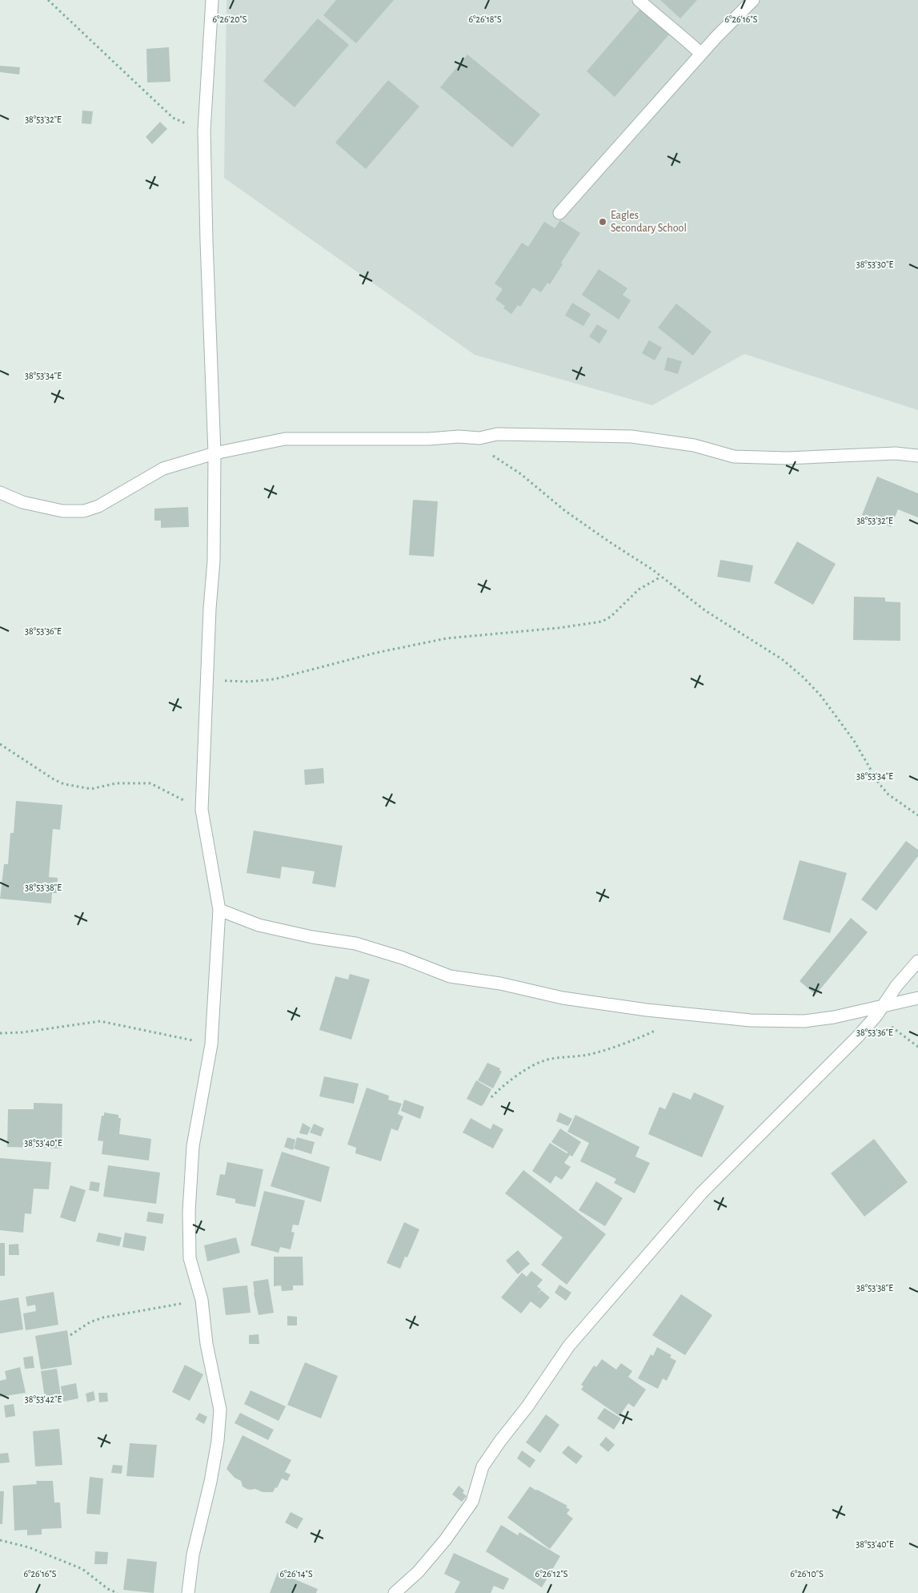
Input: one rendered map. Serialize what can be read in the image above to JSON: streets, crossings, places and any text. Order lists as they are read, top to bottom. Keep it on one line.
{"places":["Eagles Secondary School"],"coordinates":["6°26'18\"S","6°26'16\"S","6°26'20\"S","38°53'32\"E","38°53'30\"E","38°53'34\"E","38°53'36\"E","38°53'38\"E","38°53'40\"E","38°53'42\"E","6°26'14\"S","6°26'12\"S","6°26'10\"S"]}
